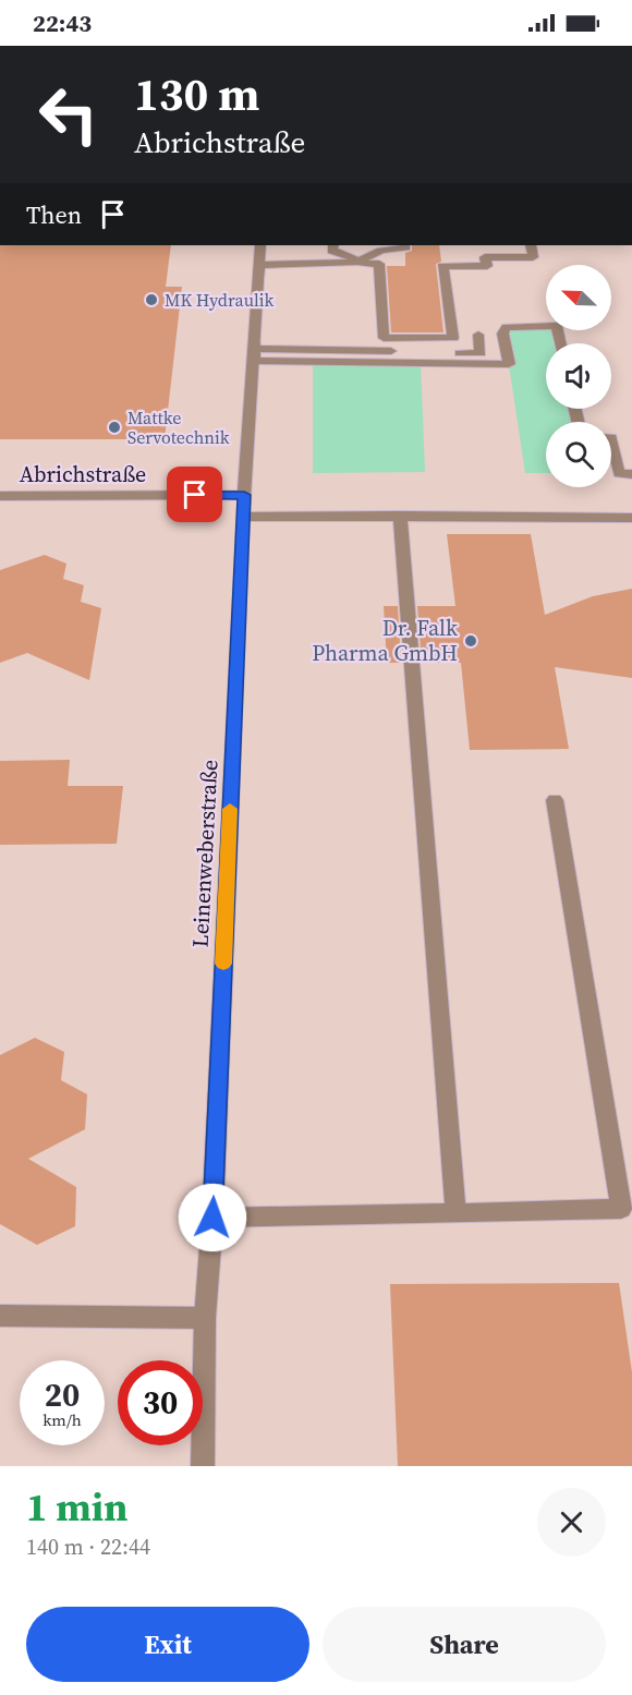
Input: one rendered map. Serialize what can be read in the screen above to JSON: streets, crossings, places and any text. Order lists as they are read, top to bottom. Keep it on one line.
{"streets":{"street":["Abrichstraße","Leinenweberstraße"]},"crossings":[["Abrichstraße","Leinenweberstraße"]],"places":["MK Hydraulik","Mattke Servotechnik","Dr. Falk Pharma GmbH"],"north":"top left","page":{"status":"22:43","turn":["130 m","Abrichstraße"],"then":"Then","speed":"20 km/h","limit":"30","heading":["1 min","140 m · 22:44"],"buttons":["Exit","Share"]}}
